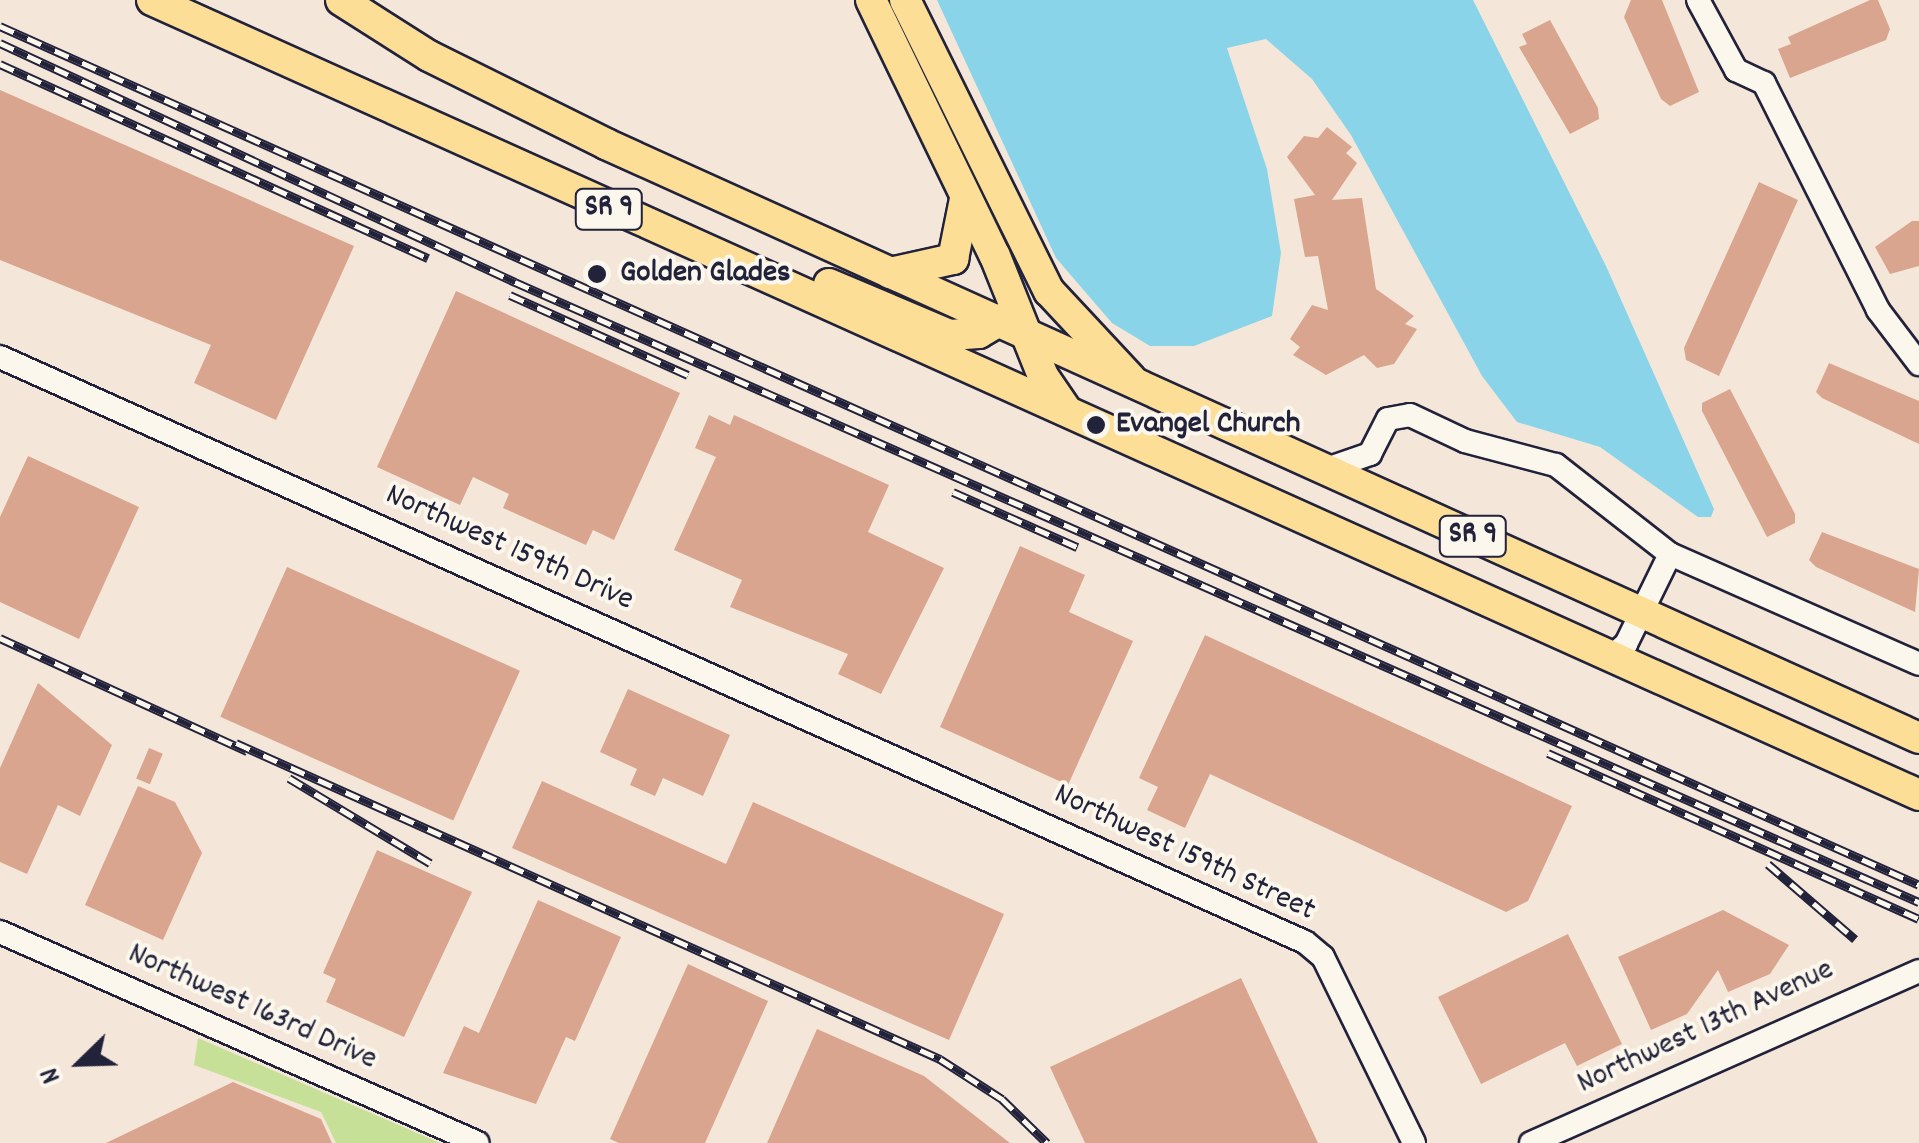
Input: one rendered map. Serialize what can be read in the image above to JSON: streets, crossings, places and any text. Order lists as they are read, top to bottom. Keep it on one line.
{"streets":{"main road":["SR 9"],"street":["Northwest 159th Drive","Northwest 159th Street","Northwest 163rd Drive","Northwest 13th Avenue"]},"crossings":[["Northwest 159th Drive","Northwest 159th Street"]],"places":["Golden Glades","Evangel Church"],"north":"bottom left"}
